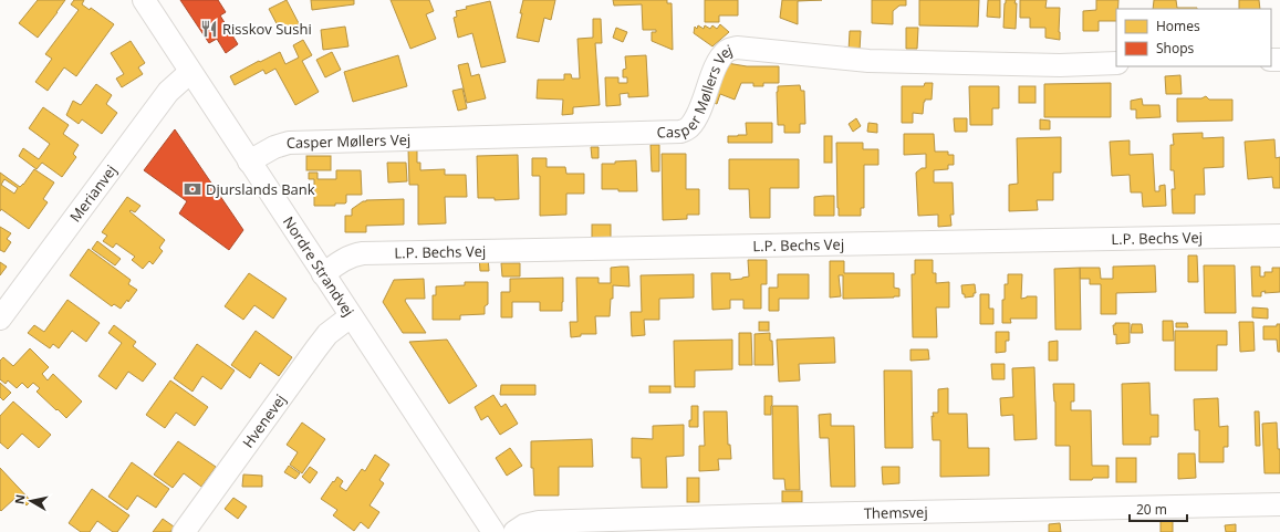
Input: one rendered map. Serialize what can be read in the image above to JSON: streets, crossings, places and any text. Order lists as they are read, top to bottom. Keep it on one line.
{"streets":{"street":["Casper Møllers Vej","Merianvej","L.P. Bechs Vej","Nordre Strandvej","Hvenevej","Themsvej"]},"crossings":[["Casper Møllers Vej","Nordre Strandvej"],["Merianvej","Nordre Strandvej"],["L.P. Bechs Vej","Nordre Strandvej"],["Nordre Strandvej","Hvenevej"]],"places":{"restaurant":["Risskov Sushi"],"bank":["Djurslands Bank"]},"legend":["Homes","Shops"],"scale_bar":"20 m","north":"left"}
